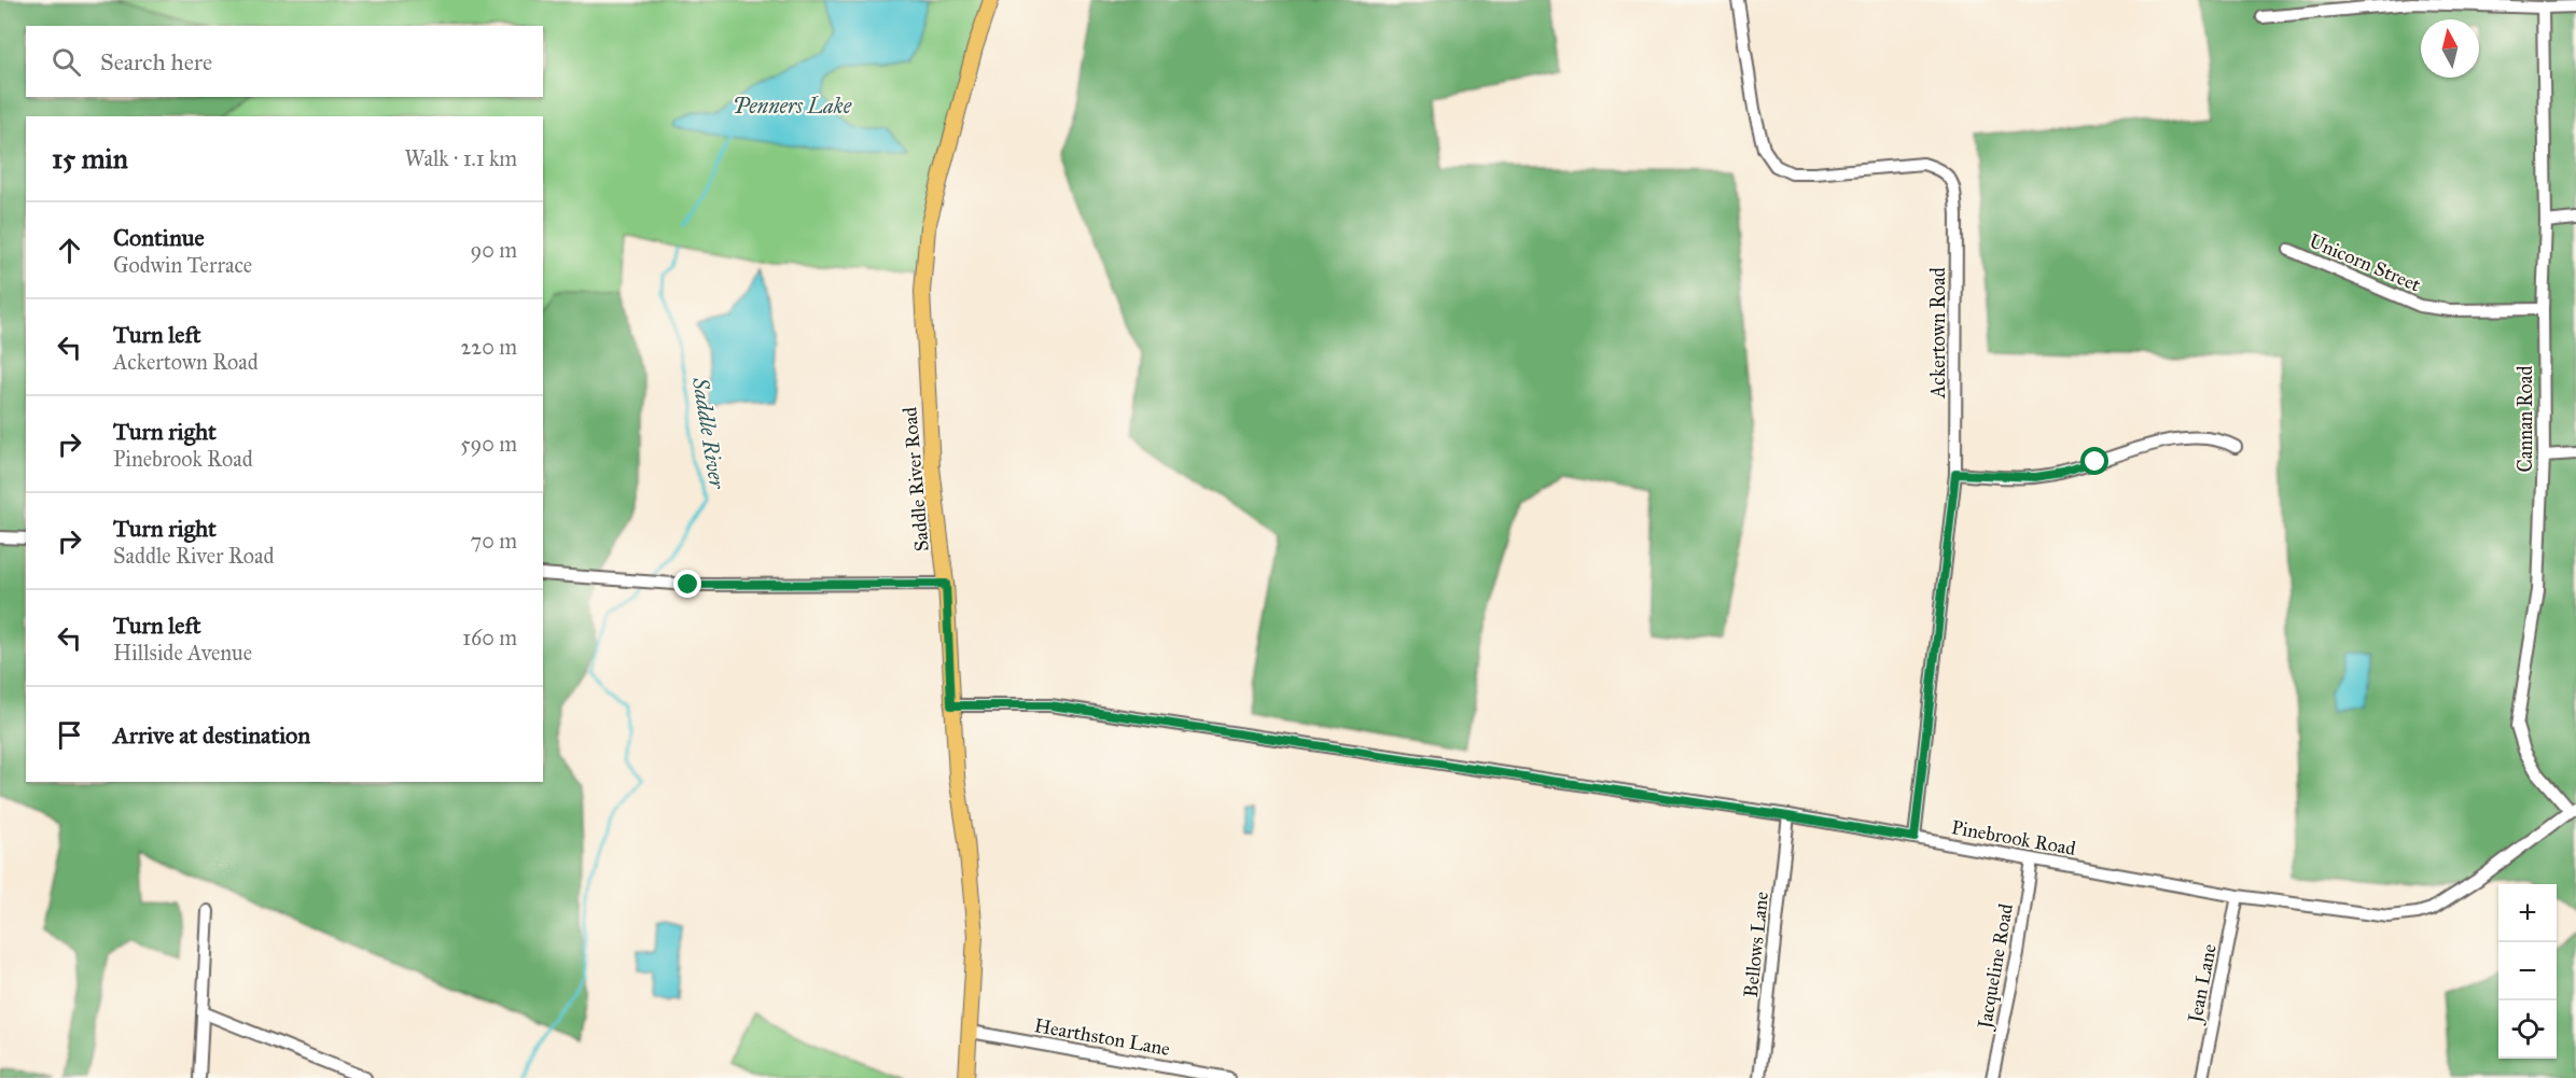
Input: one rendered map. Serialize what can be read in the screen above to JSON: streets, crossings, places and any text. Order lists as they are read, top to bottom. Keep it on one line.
{"streets":{"main road":["Saddle River Road"],"street":["Unicorn Street","Ackertown Road","Cannan Road","Pinebrook Road","Bellows Lane","Jacqueline Road","Jean Lane","Hearthston Lane"]},"crossings":[["Unicorn Street","Cannan Road"],["Ackertown Road","Pinebrook Road"],["Cannan Road","Pinebrook Road"],["Saddle River Road","Pinebrook Road"],["Saddle River Road","Hearthston Lane"],["Pinebrook Road","Bellows Lane"],["Pinebrook Road","Jacqueline Road"],["Pinebrook Road","Jean Lane"]],"water":["Penners Lake","Saddle River"],"north":"top","page":{"search":"Search here","heading":["15 min","Walk · 1.1 km"],"list":[["Continue","Godwin Terrace","90 m"],["Turn left","Ackertown Road","220 m"],["Turn right","Pinebrook Road","590 m"],["Turn right","Saddle River Road","70 m"],["Turn left","Hillside Avenue","160 m"],"Arrive at destination"],"map_buttons":["+","−"]}}
